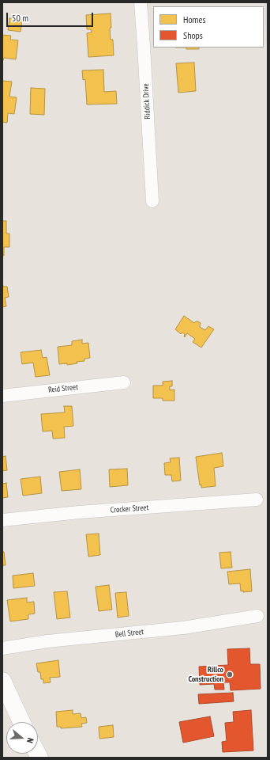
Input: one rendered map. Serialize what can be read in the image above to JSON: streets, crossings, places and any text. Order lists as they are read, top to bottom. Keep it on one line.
{"streets":{"street":["Riddick Drive","Reid Street","Crocker Street","Bell Street"]},"places":["Rillco Construction"],"legend":["Homes","Shops"],"scale_bar":"50 m","north":"right"}
